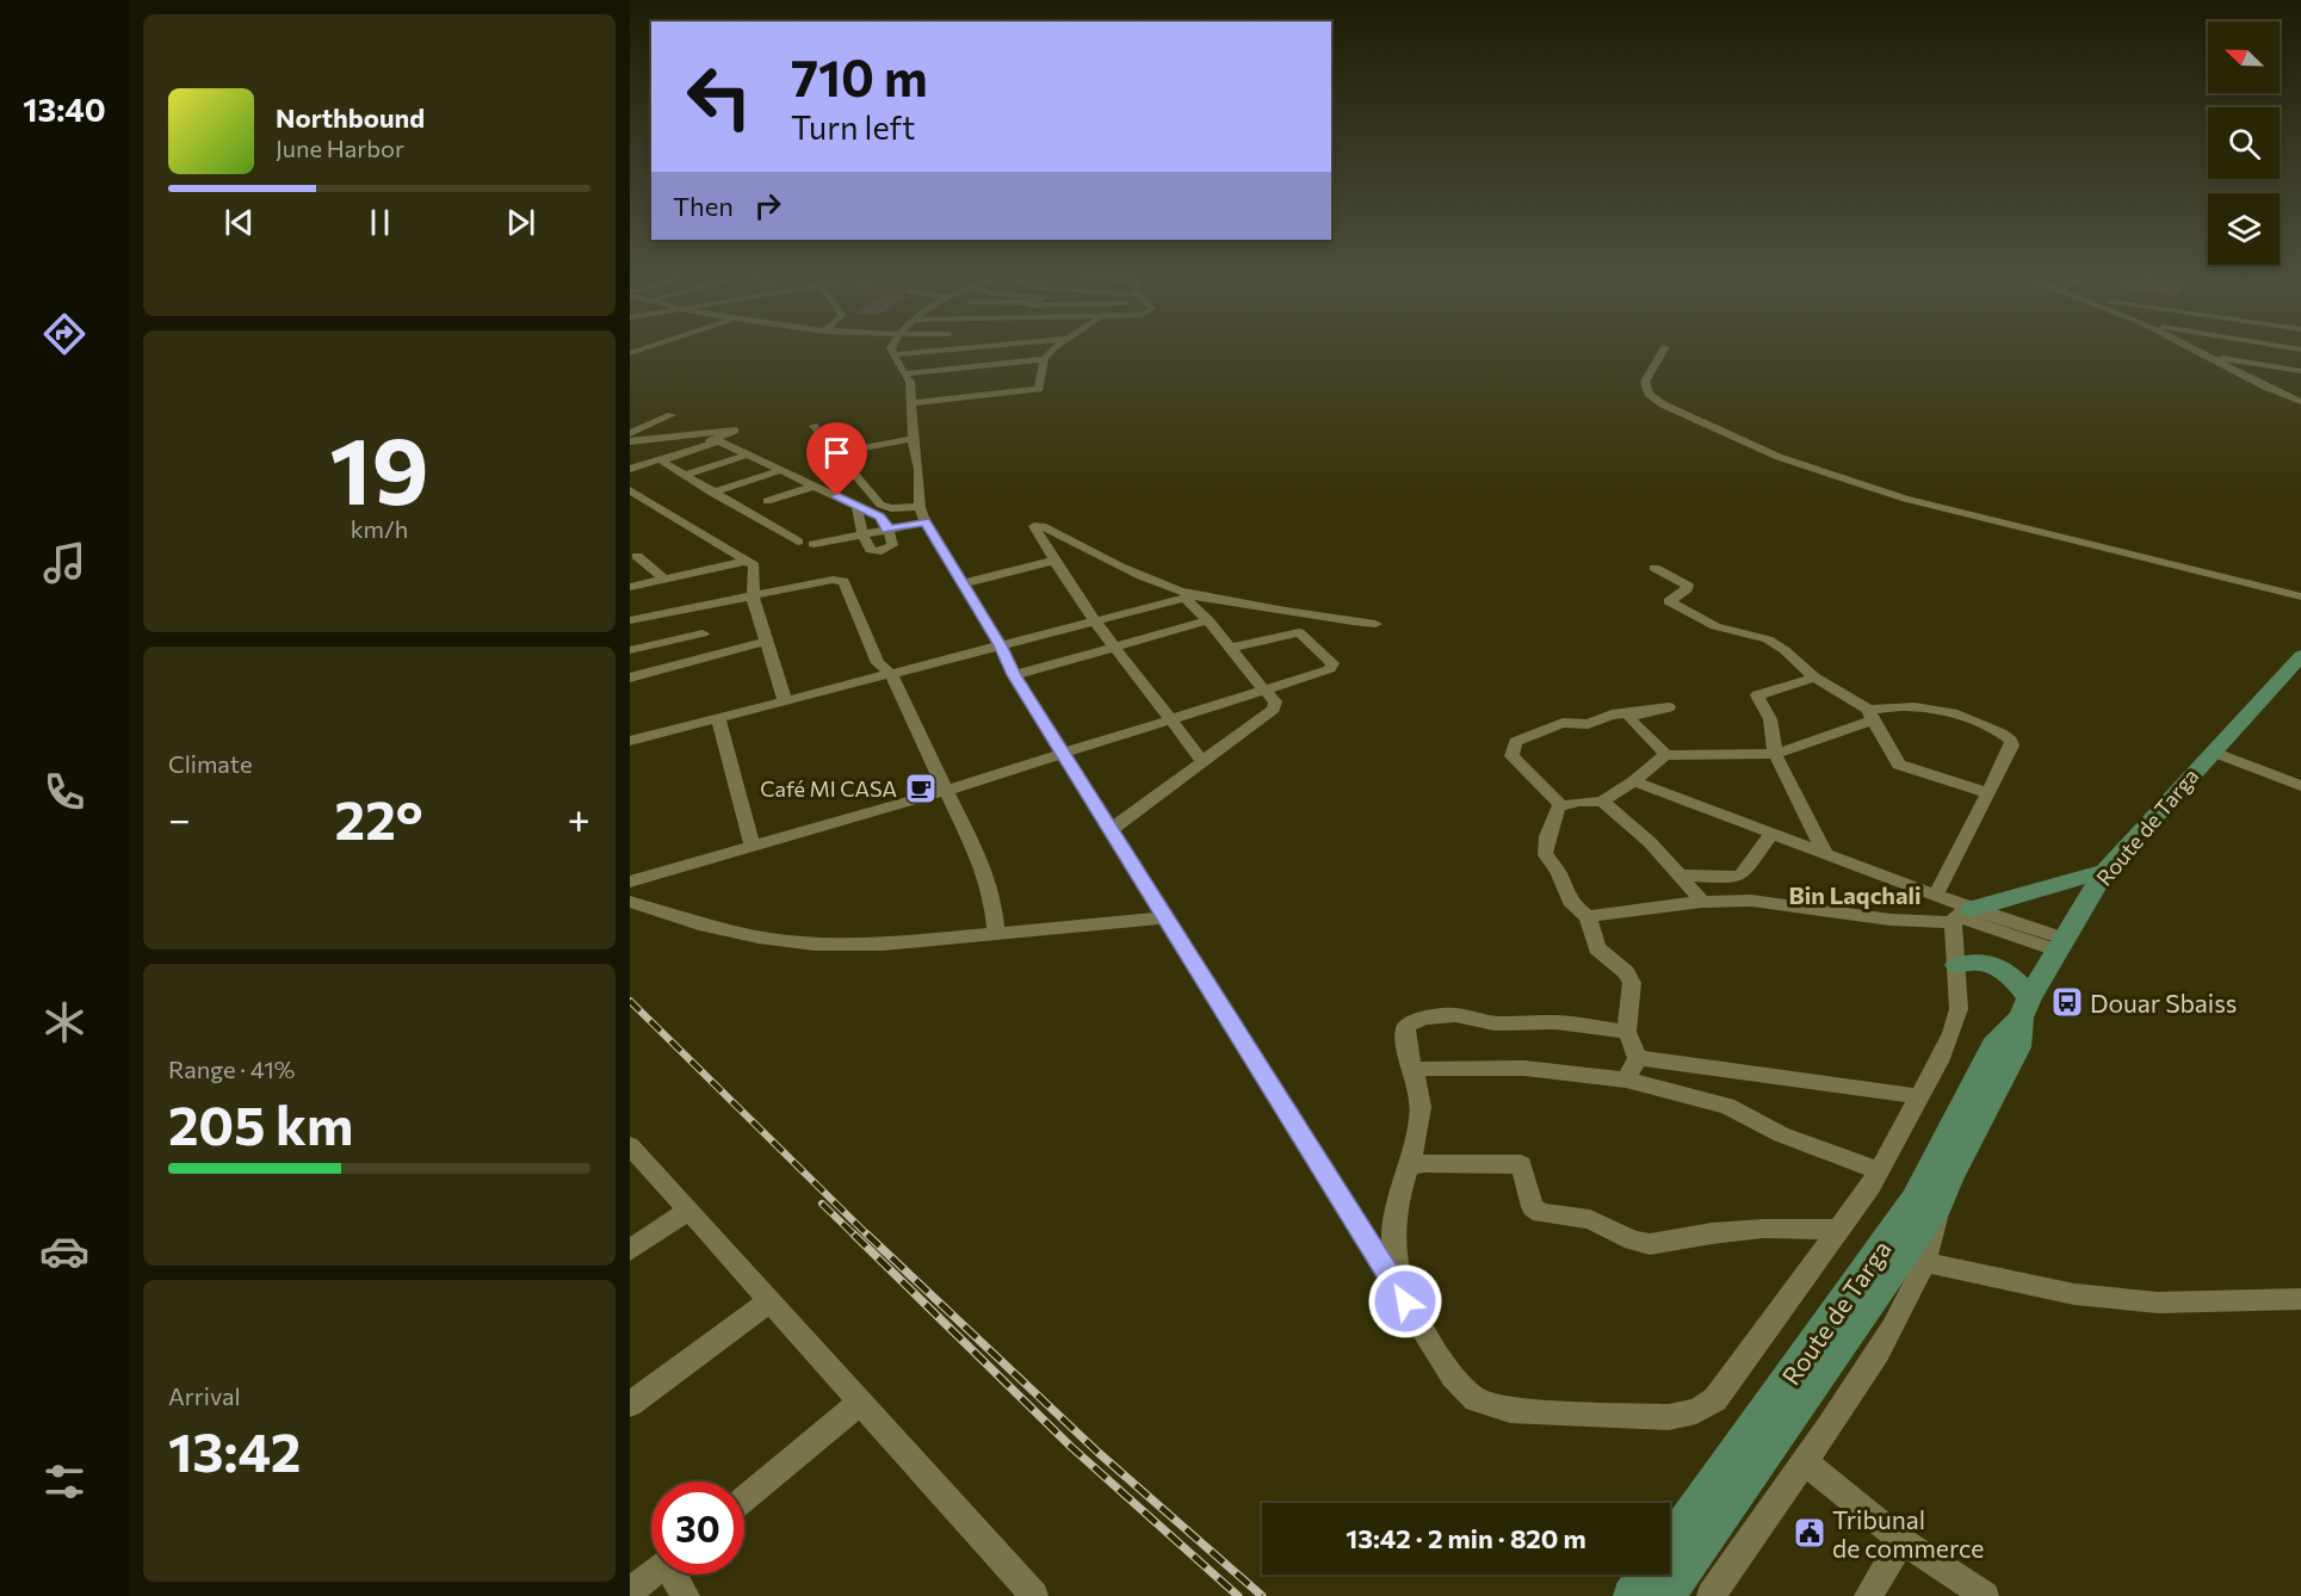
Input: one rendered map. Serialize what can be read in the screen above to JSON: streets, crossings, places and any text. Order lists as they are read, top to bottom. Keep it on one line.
{"streets":{"main road":["Route de Targa"]},"districts":["Bin Laqchali"],"places":{"cafe":["Café MI CASA"],"bus stop":["Douar Sbaiss"],"public building":["Tribunal de commerce"]},"north":"top left","page":{"tabs":"13:40","turn":["710 m","Turn left"],"song":["Northbound","June Harbor"],"then":"Then","tile":[["19","km/h"],"Climate",["Range · 41%","205 km"],["Arrival","13:42"]],"heat":["−","22°","+"],"limit":"30","trip":"13:42 · 2 min · 820 m"}}
